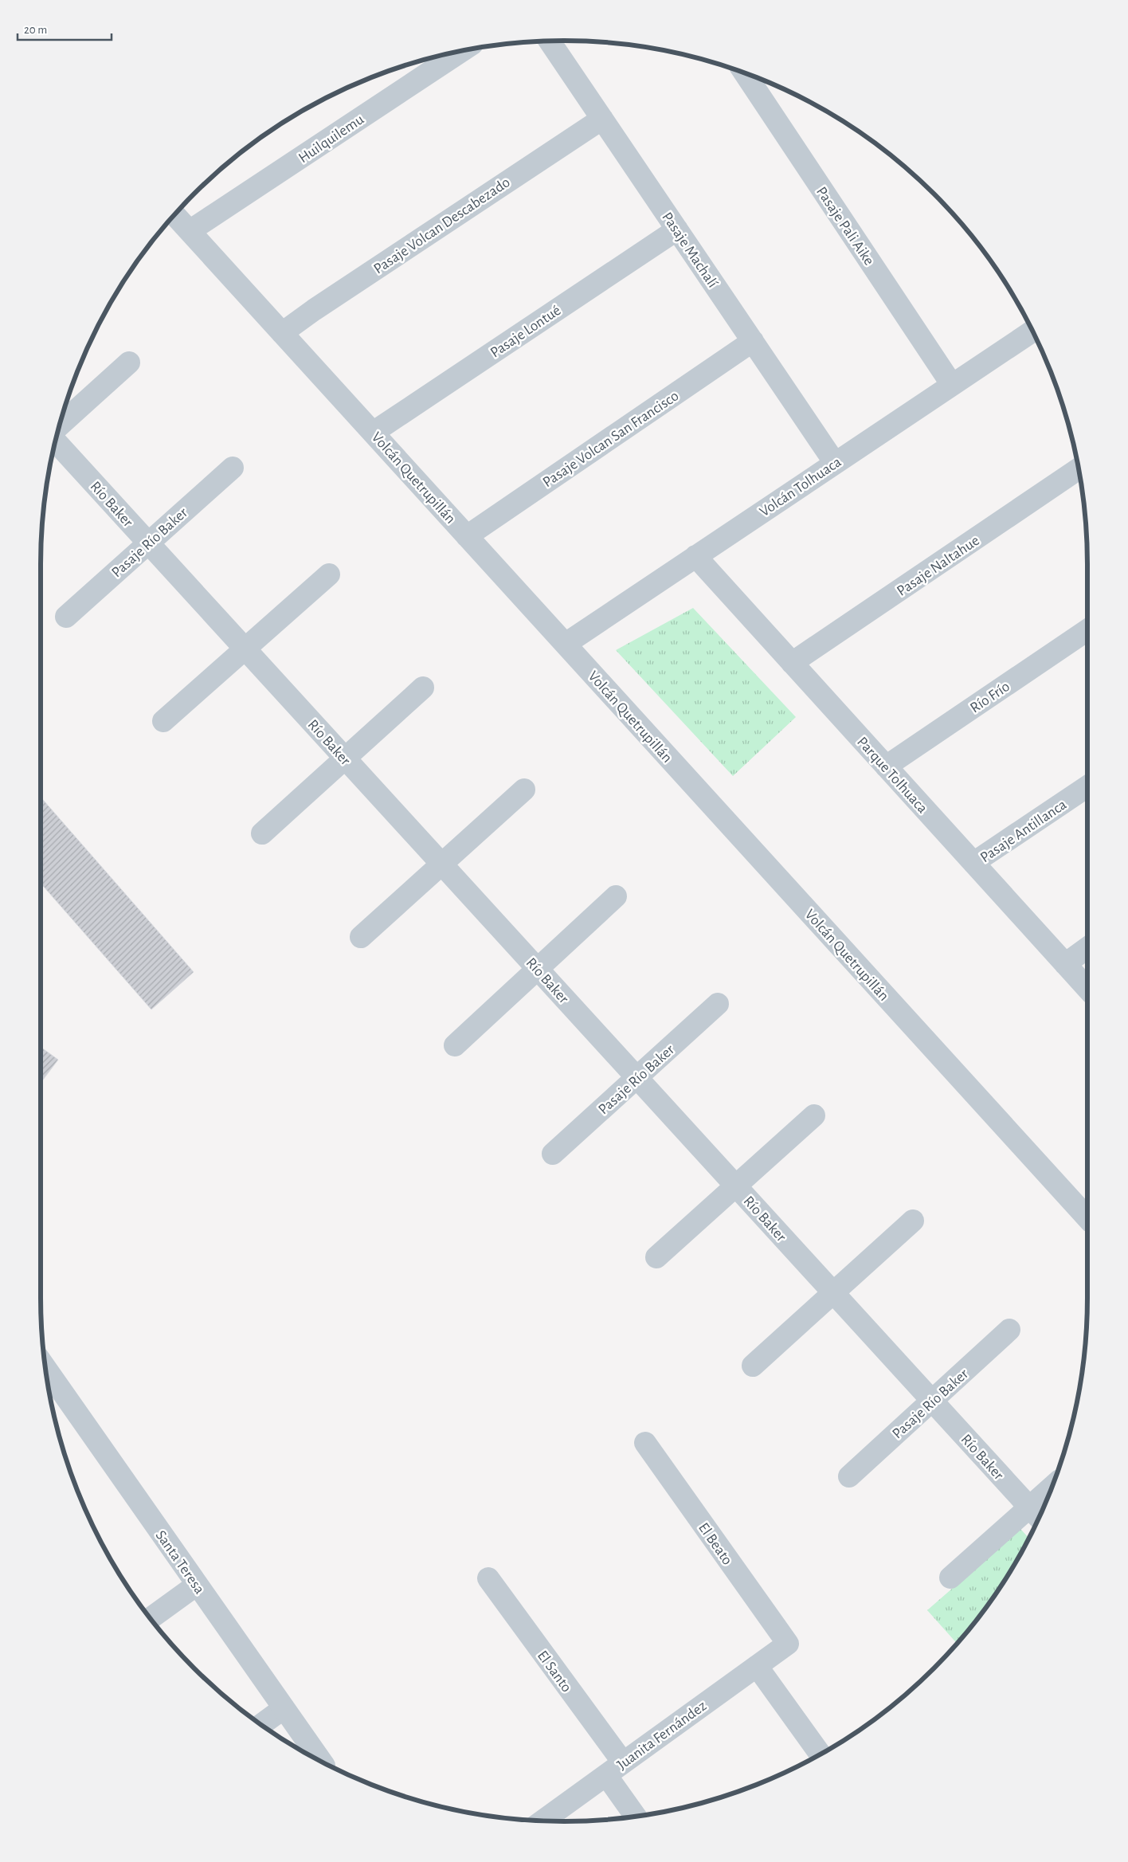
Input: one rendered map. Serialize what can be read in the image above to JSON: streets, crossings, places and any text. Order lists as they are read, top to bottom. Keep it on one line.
{"streets":{"street":["Huilquilemu","Pasaje Volcan Descabezado","Pasaje Pali Aike","Pasaje Machalí","Pasaje Lontué","Pasaje Volcan San Francisco","Volcán Quetrupillán","Volcán Tolhuaca","Río Baker","Pasaje Río Baker","Pasaje Naltahue","Río Frío","Parque Tolhuaca","Pasaje Antillanca","El Beato","Santa Teresa","El Santo","Juanita Fernández"]},"crossings":[["Huilquilemu","Volcán Quetrupillán"],["Pasaje Volcan Descabezado","Pasaje Machalí"],["Pasaje Volcan Descabezado","Volcán Quetrupillán"],["Pasaje Pali Aike","Volcán Tolhuaca"],["Pasaje Machalí","Pasaje Lontué"],["Pasaje Machalí","Pasaje Volcan San Francisco"],["Pasaje Machalí","Volcán Tolhuaca"],["Pasaje Lontué","Volcán Quetrupillán"],["Pasaje Volcan San Francisco","Volcán Quetrupillán"],["Volcán Quetrupillán","Volcán Tolhuaca"],["Volcán Tolhuaca","Parque Tolhuaca"],["Río Baker","Pasaje Río Baker"],["Pasaje Naltahue","Parque Tolhuaca"],["Río Frío","Parque Tolhuaca"],["Parque Tolhuaca","Pasaje Antillanca"],["El Beato","Juanita Fernández"],["El Santo","Juanita Fernández"]],"scale_bar":"20 m"}
